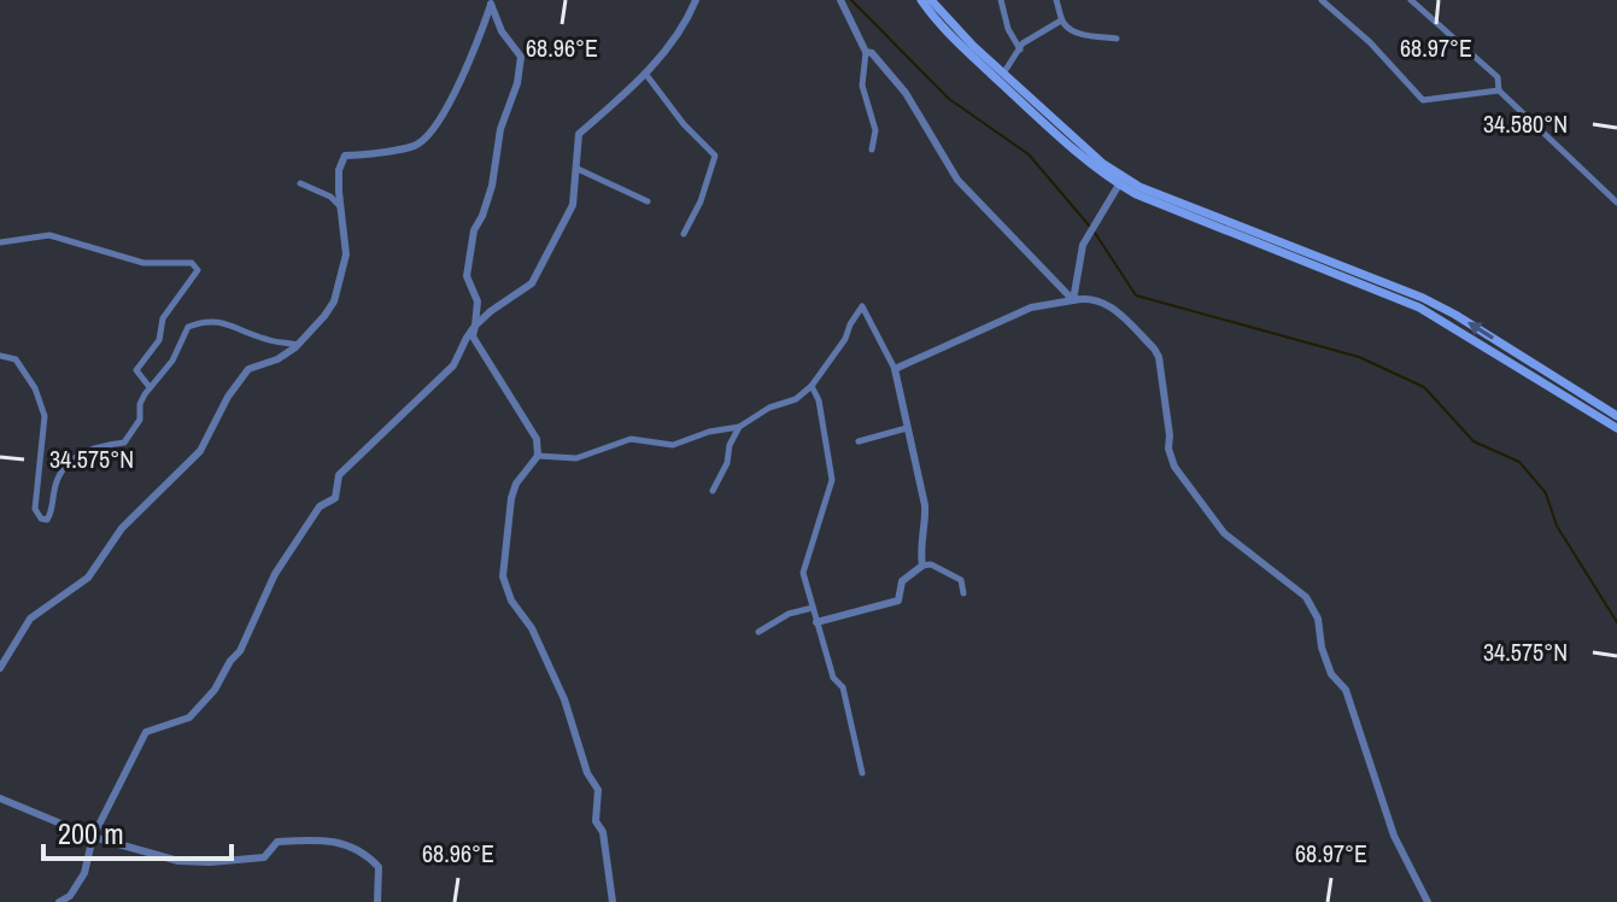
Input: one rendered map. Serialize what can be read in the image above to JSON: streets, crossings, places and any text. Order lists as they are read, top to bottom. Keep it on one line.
{"scale_bar":"200 m","coordinates":["68.96°E","68.97°E","34.580°N","34.575°N"]}
